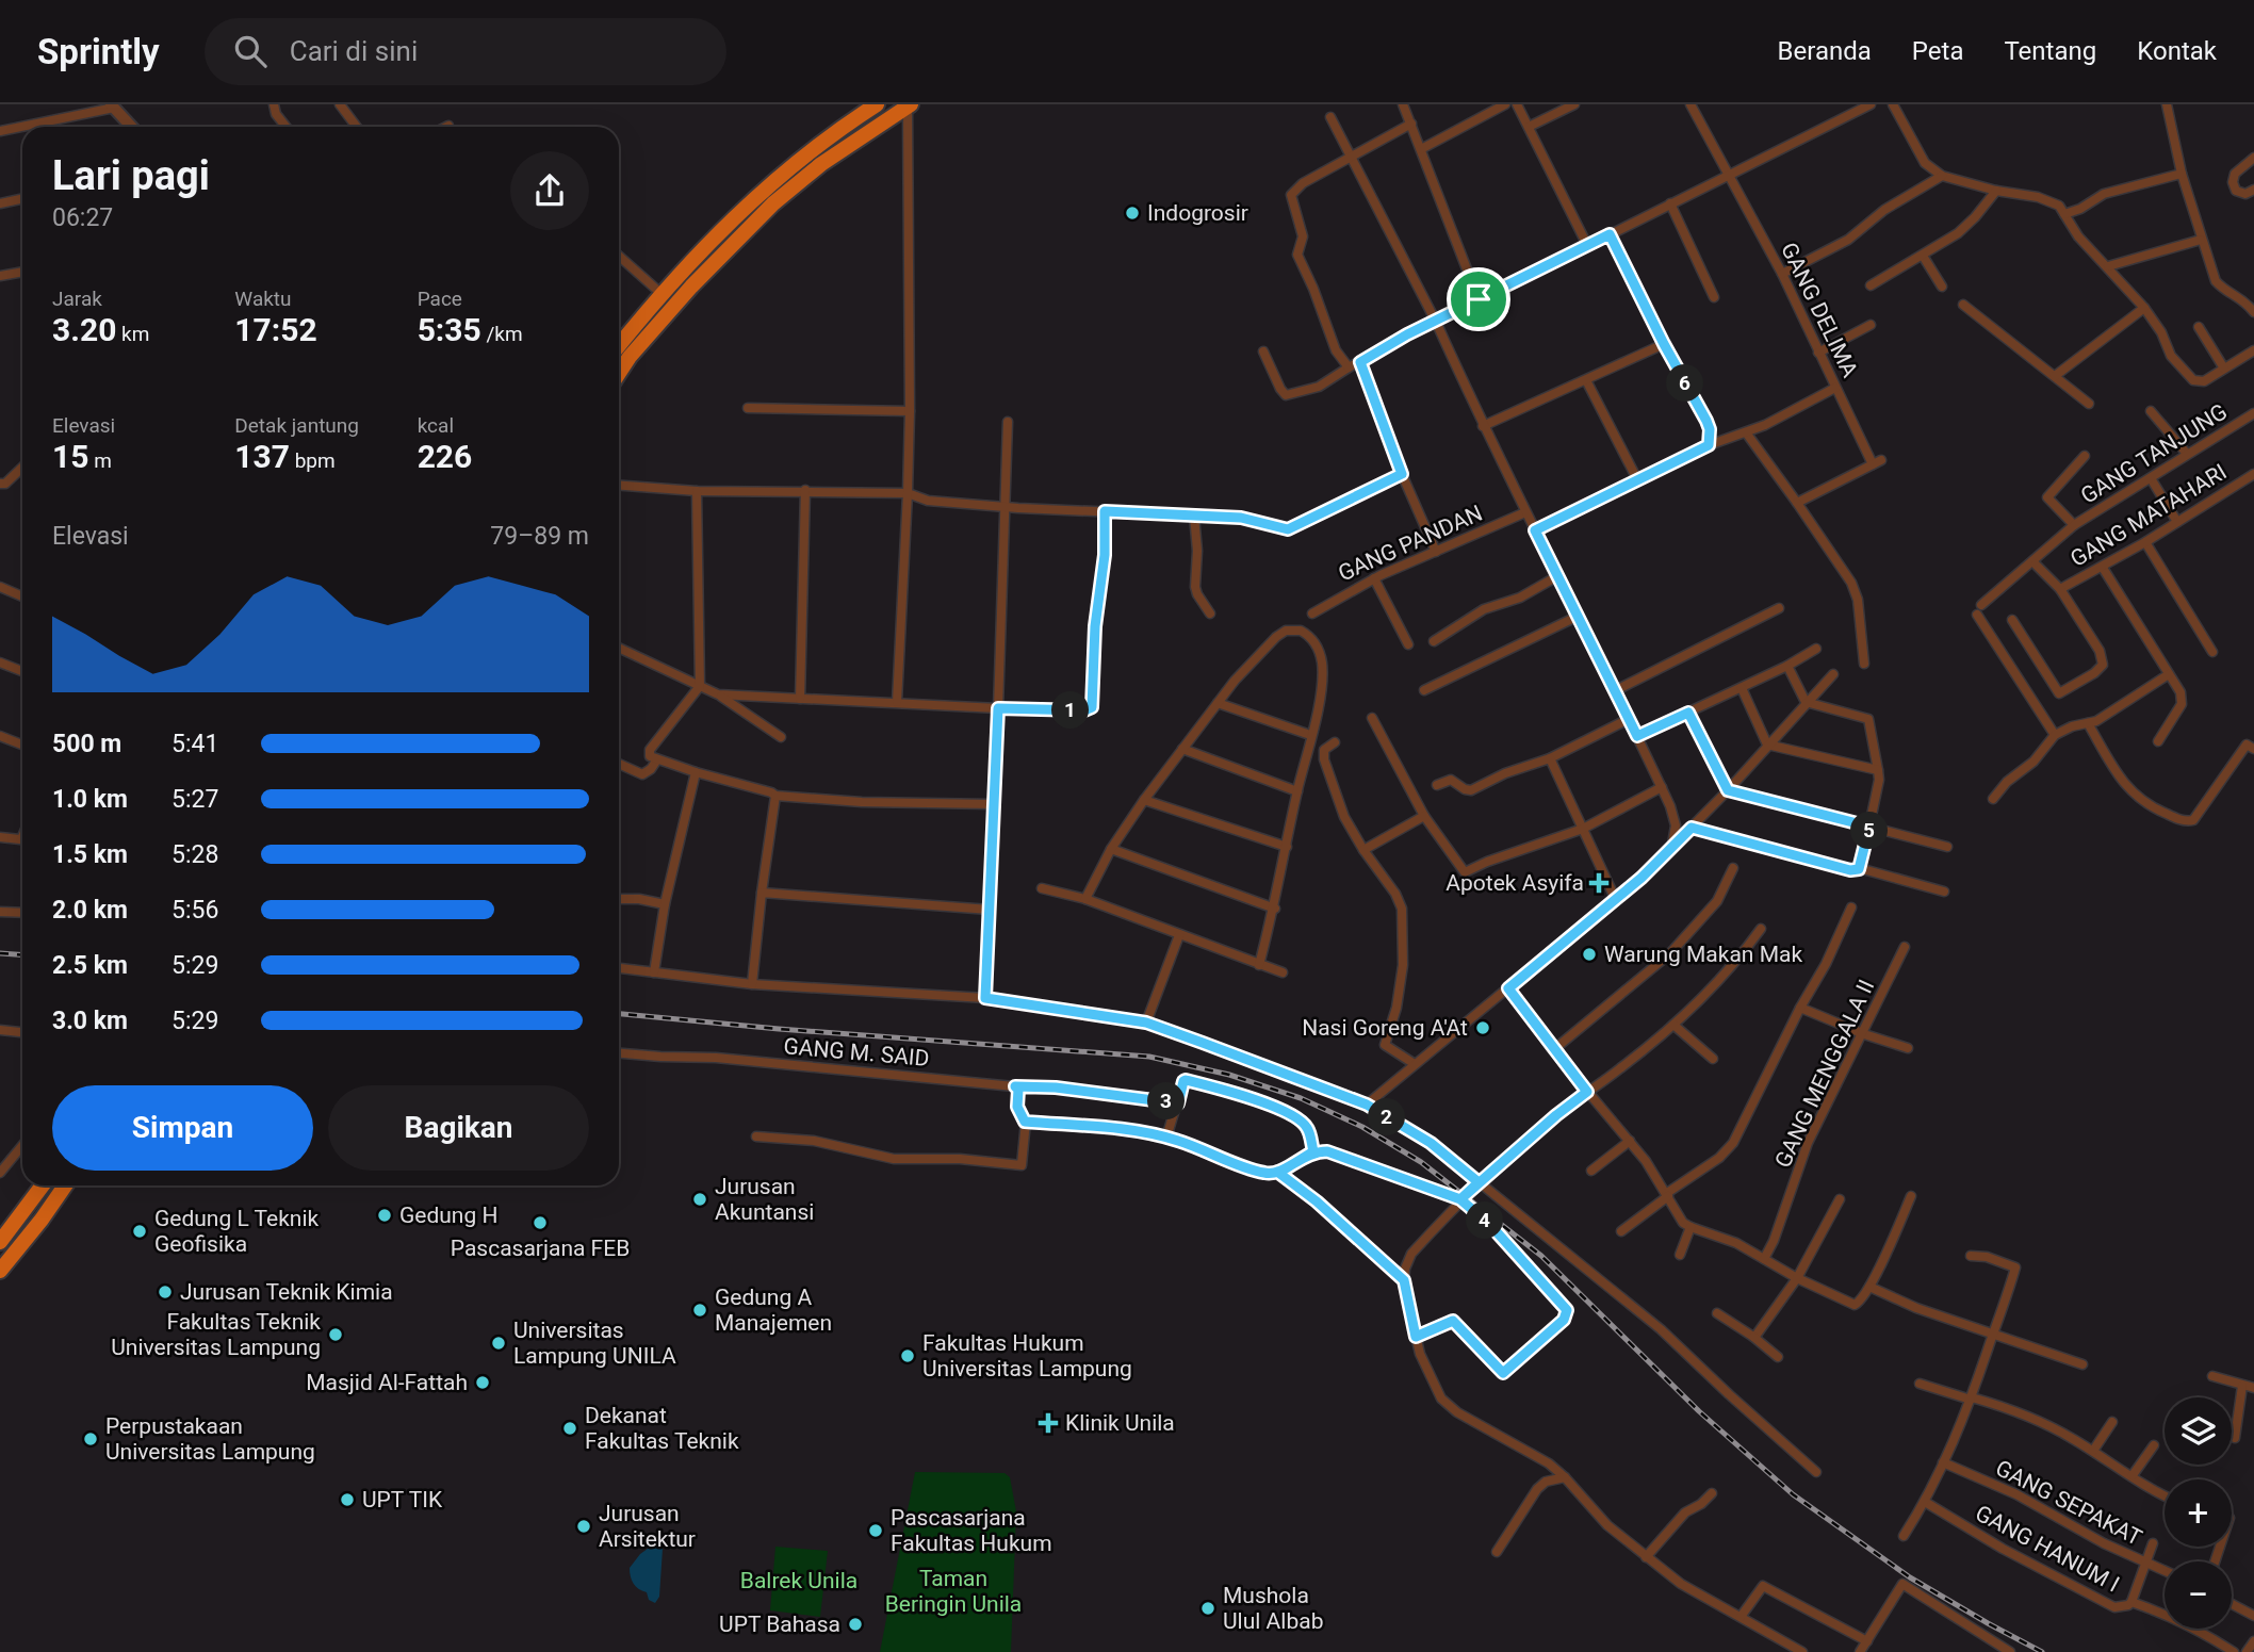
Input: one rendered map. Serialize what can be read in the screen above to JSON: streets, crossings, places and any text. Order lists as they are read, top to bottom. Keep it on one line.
{"streets":{"street":["GANG DELIMA","GANG TANJUNG","GANG MATAHARI","GANG PANDAN","GANG M. SAID","GANG MENGGALA II","GANG SEPAKAT","GANG HANUM I"]},"parks":["Taman Beringin Unila","Balrek Unila"],"places":{"other":["Indogrosir","Warung Makan Mak","Nasi Goreng A'At","Jurusan Akuntansi","Gedung H","Pascasarjana FEB","Gedung L Teknik Geofisika","Jurusan Teknik Kimia","Gedung A Manajemen","Fakultas Teknik Universitas Lampung","Universitas Lampung UNILA","Fakultas Hukum Universitas Lampung","Masjid Al-Fattah","Dekanat Fakultas Teknik","Perpustakaan Universitas Lampung","UPT TIK","Jurusan Arsitektur","Pascasarjana Fakultas Hukum","Mushola Ulul Albab","UPT Bahasa"],"health":["Apotek Asyifa","Klinik Unila"]},"page":{"header":"Sprintly","search":"Cari di sini","nav":["Beranda","Peta","Tentang","Kontak"],"heading":["Lari pagi","06:27"],"stats":[["Jarak","3.20 km"],["Waktu","17:52"],["Pace","5:35 /km"],["Elevasi","15 m"],["Detak jantung","137 bpm"],["kcal","226"]],"pins":["6","1","5","3","2","4"],"chart":["Elevasi","79–89 m"],"list":[{"name":"500 m","note":"5:41"},{"name":"1.0 km","note":"5:27"},{"name":"1.5 km","note":"5:28"},{"name":"2.0 km","note":"5:56"},{"name":"2.5 km","note":"5:29"},{"name":"3.0 km","note":"5:29"}],"buttons":["Simpan","Bagikan"],"map_buttons":["+","−"]}}
